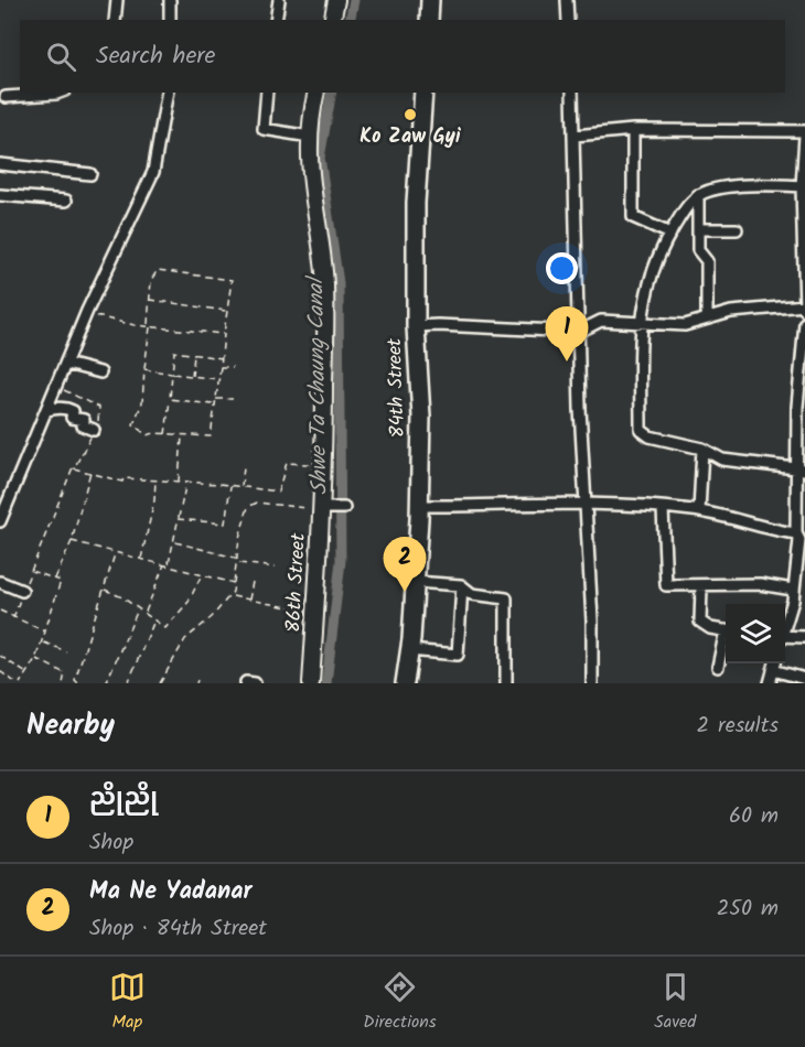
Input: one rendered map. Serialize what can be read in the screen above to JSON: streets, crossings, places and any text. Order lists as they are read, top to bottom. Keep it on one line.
{"streets":{"main road":["84th Street","86th Street"]},"water":["Shwe Ta Chaung Canal"],"places":["Ko Zaw Gyi"],"page":{"search":"Search here","pins":["1","2"],"heading":["Nearby","2 results"],"list":[{"mark":"1","name":"ညိုညို","note":"Shop","value":"60 m"},{"mark":"2","name":"Ma Ne Yadanar","note":"Shop · 84th Street","value":"250 m"}],"nav":["Map","Directions","Saved"]}}
